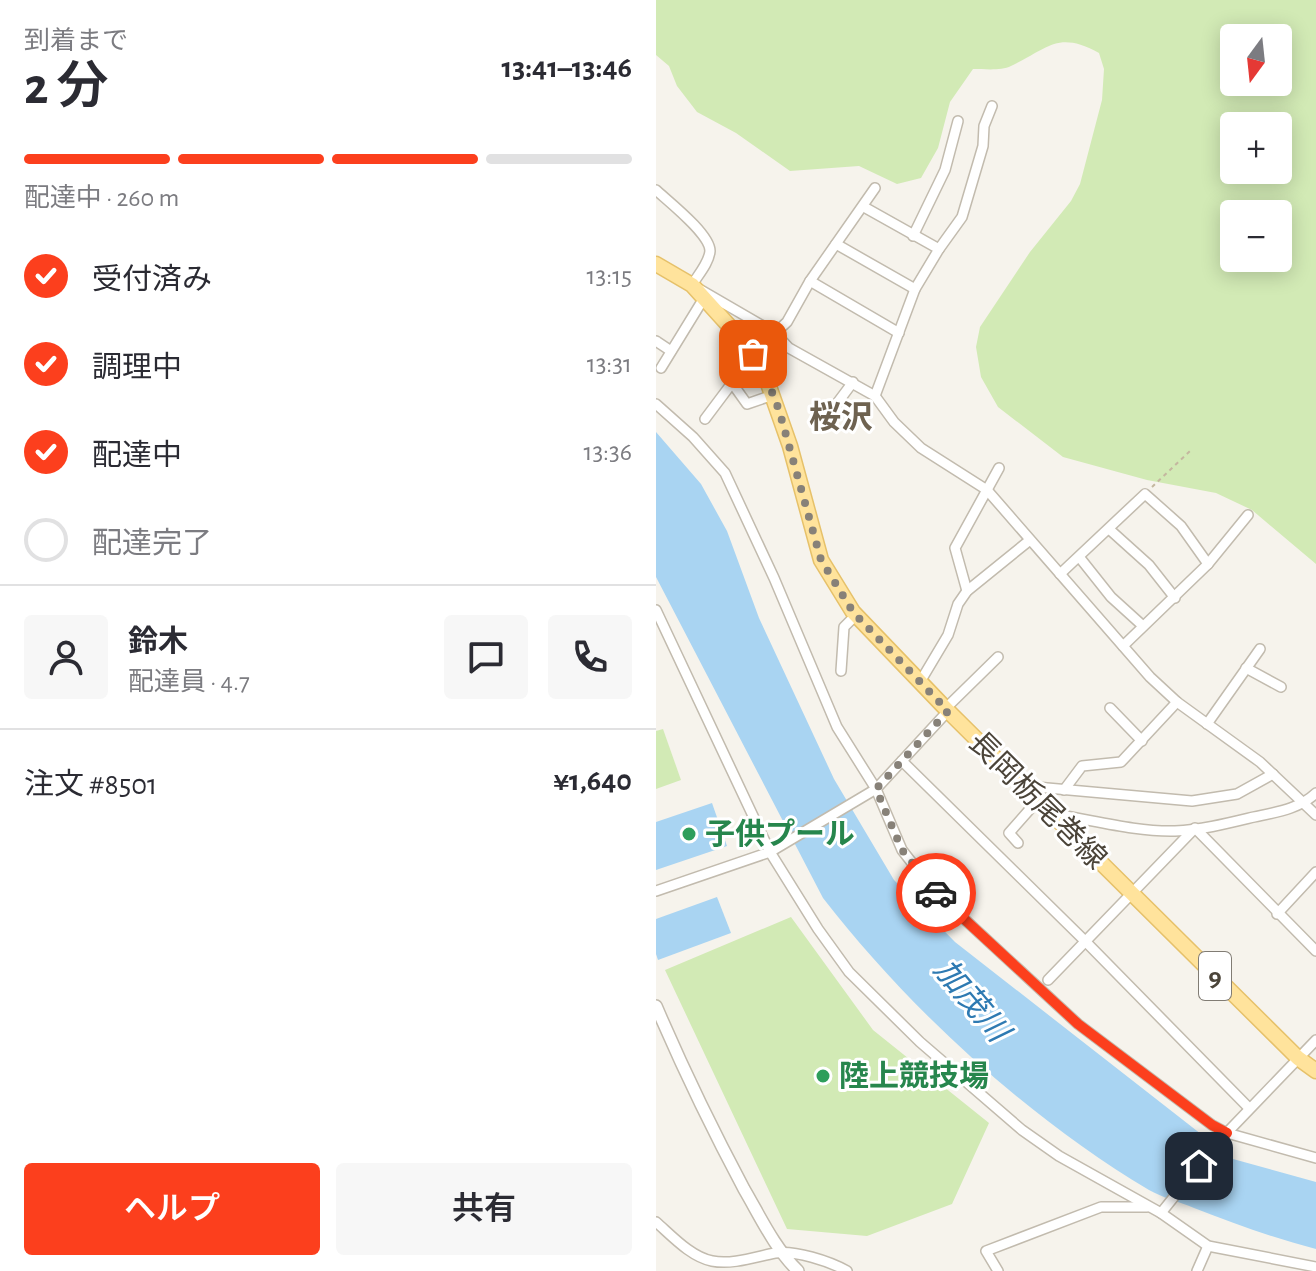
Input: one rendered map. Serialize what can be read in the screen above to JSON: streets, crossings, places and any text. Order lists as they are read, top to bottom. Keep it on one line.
{"streets":{"main road":["長岡栃尾巻線","9"]},"districts":["桜沢"],"water":["加茂川"],"places":["子供プール","陸上競技場"],"north":"bottom","page":{"heading":["2 分","到着まで","13:41–13:46"],"panel":["鈴木","配達員 · 4.7","注文 #8501","¥1,640"],"map_buttons":["+","−"],"bar":"配達中 · 260 m","list":[["受付済み","13:15"],["調理中","13:31"],["配達中","13:36"],"配達完了"],"buttons":["ヘルプ","共有"]}}
